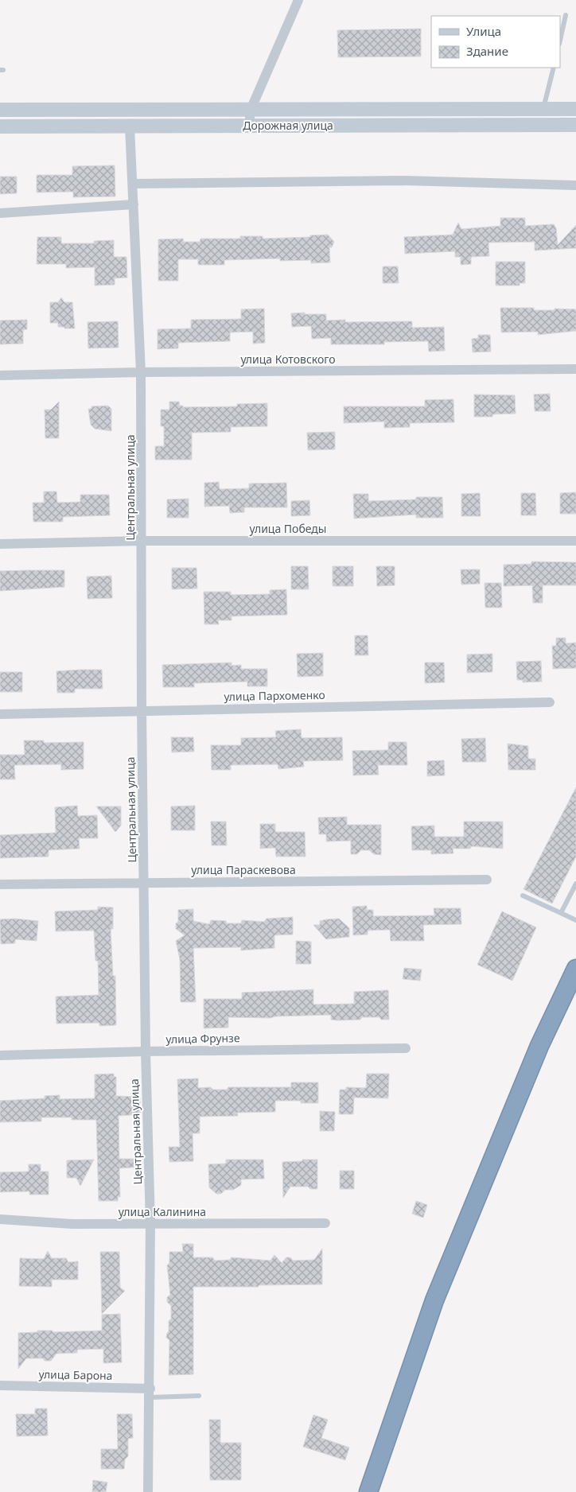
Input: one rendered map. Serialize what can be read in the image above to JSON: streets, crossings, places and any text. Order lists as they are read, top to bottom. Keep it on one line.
{"streets":{"main road":["Дорожная улица"],"street":["улица Котовского","Центральная улица","улица Победы","улица Пархоменко","улица Параскевова","улица Фрунзе","улица Калинина","улица Барона"]},"crossings":[["Дорожная улица","Центральная улица"],["улица Котовского","Центральная улица"],["Центральная улица","улица Победы"],["Центральная улица","улица Пархоменко"],["Центральная улица","улица Параскевова"],["Центральная улица","улица Фрунзе"],["Центральная улица","улица Калинина"],["Центральная улица","улица Барона"]],"legend":["Улица","Здание"]}
